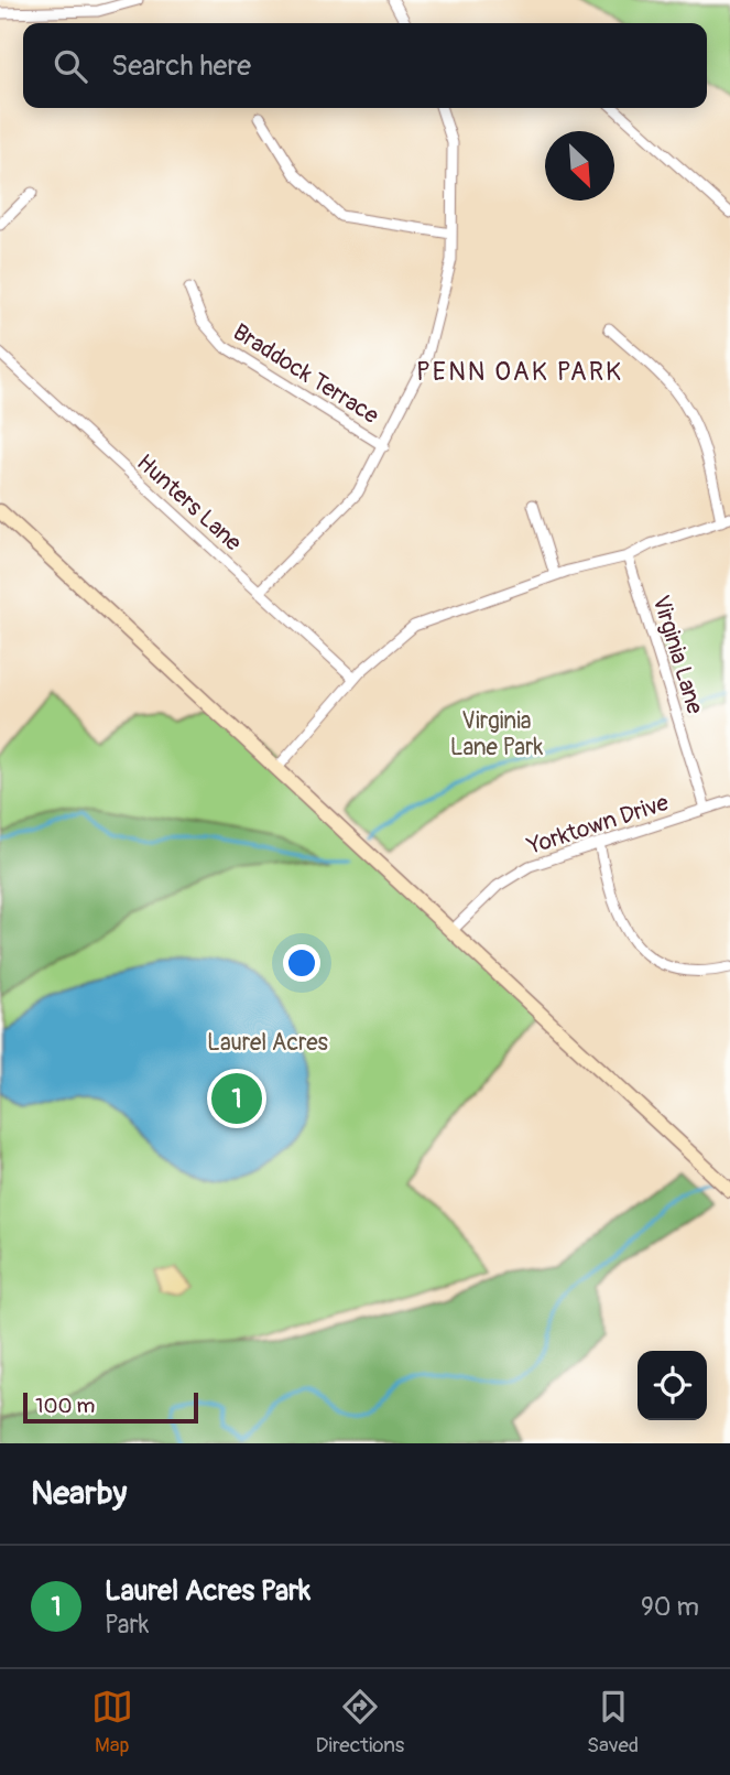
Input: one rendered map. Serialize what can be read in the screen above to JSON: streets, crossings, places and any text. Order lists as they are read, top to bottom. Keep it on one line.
{"streets":{"street":["Braddock Terrace","Hunters Lane","Virginia Lane","Yorktown Drive"]},"crossings":[["Virginia Lane","Yorktown Drive"]],"districts":["PENN OAK PARK"],"parks":["Virginia Lane Park","Laurel Acres"],"scale_bar":"100 m","north":"bottom right","page":{"search":"Search here","pins":"1","scale":"100 m","heading":"Nearby","list":[{"mark":"1","name":"Laurel Acres Park","note":"Park","value":"90 m"}],"nav":["Map","Directions","Saved"]}}
